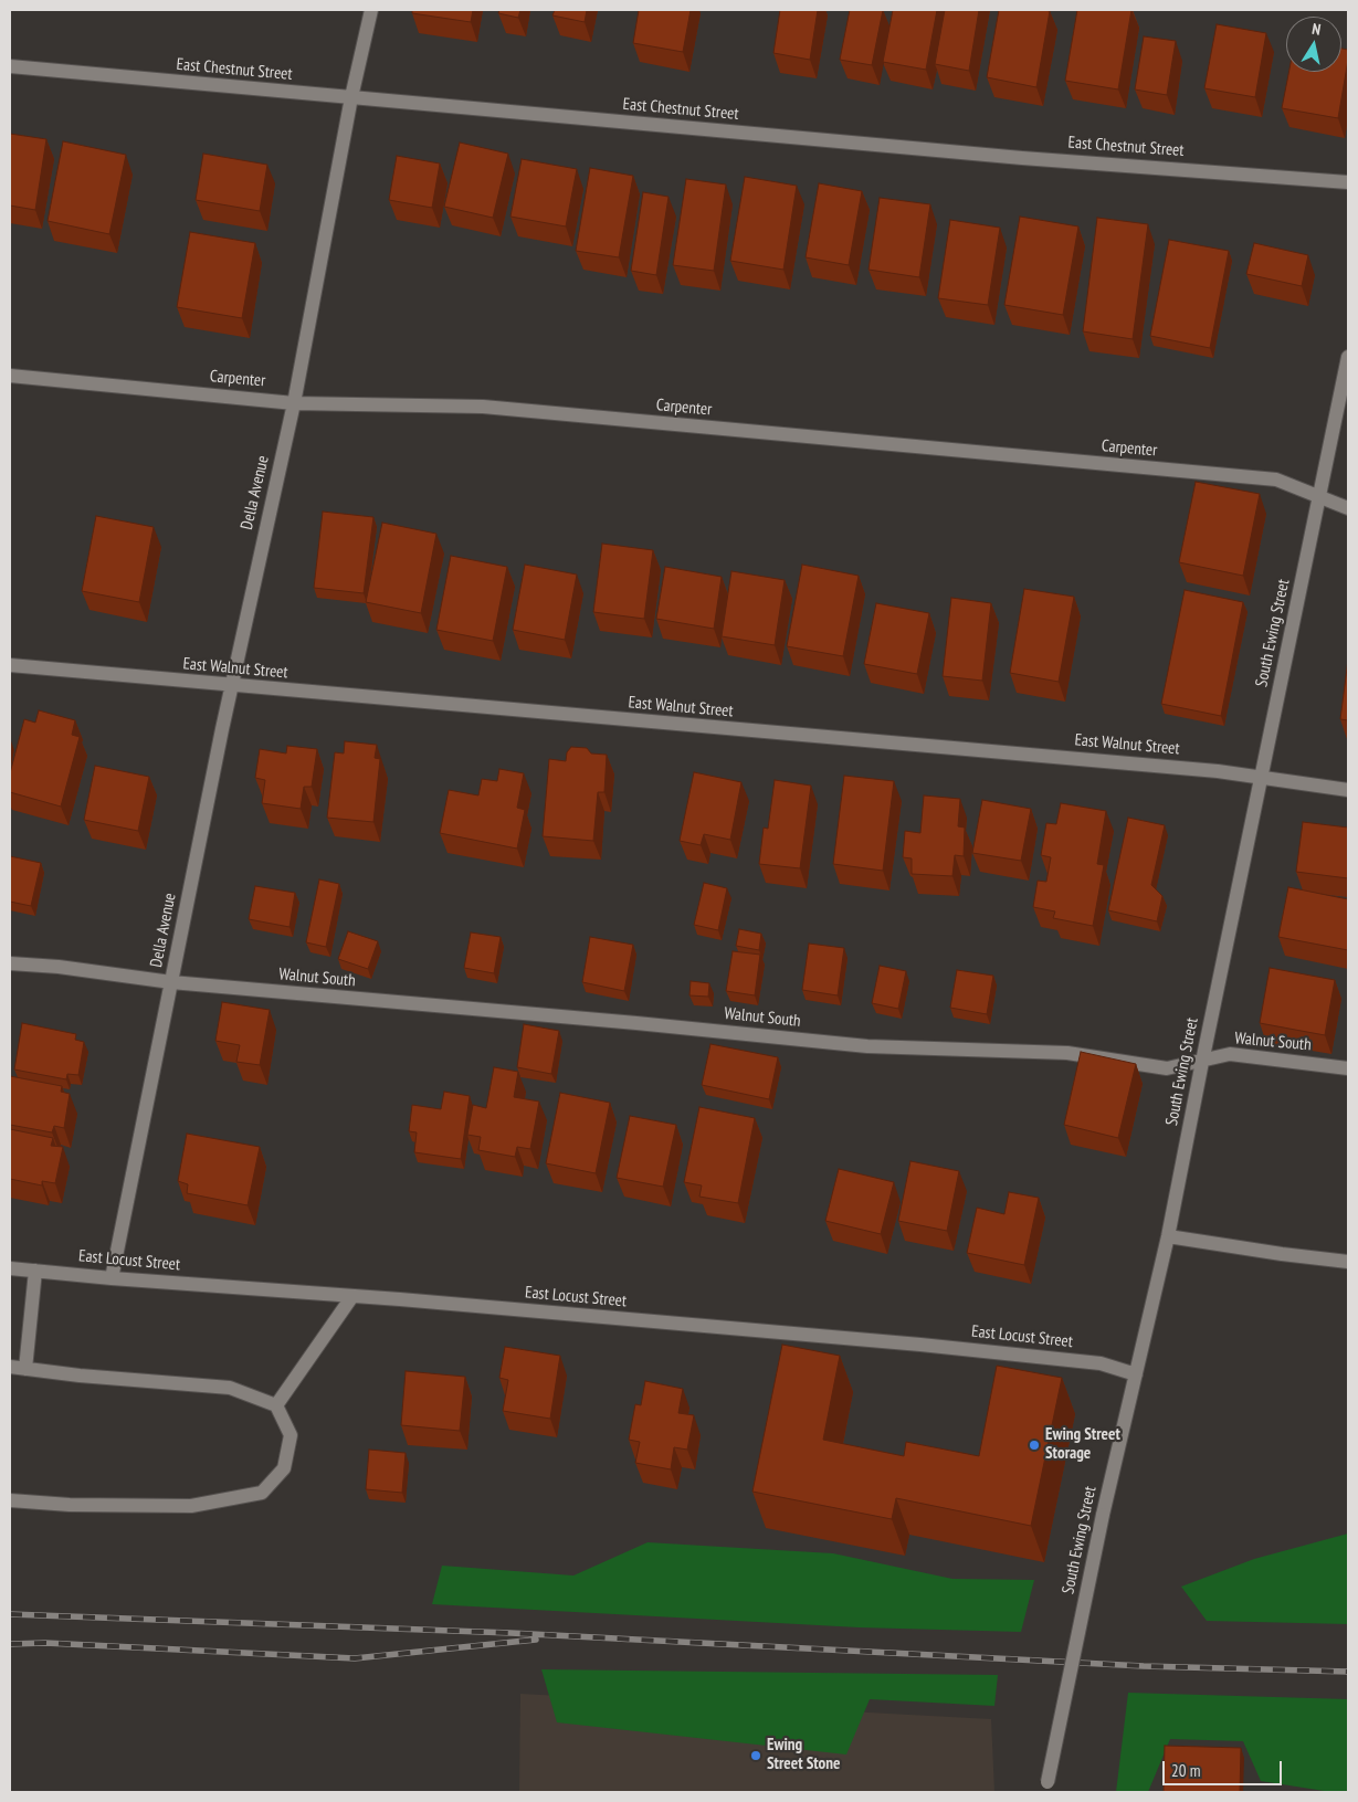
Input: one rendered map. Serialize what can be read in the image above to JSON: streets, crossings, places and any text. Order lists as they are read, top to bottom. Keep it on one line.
{"streets":{"street":["East Chestnut Street","Carpenter","Della Avenue","South Ewing Street","East Walnut Street","Walnut South","East Locust Street"]},"crossings":[["East Chestnut Street","Della Avenue"],["Carpenter","Della Avenue"],["Carpenter","South Ewing Street"],["Della Avenue","East Walnut Street"],["Della Avenue","Walnut South"],["Della Avenue","East Locust Street"],["South Ewing Street","East Walnut Street"],["South Ewing Street","Walnut South"],["South Ewing Street","East Locust Street"]],"places":["Ewing Street Storage","Ewing Street Stone"],"scale_bar":"20 m","north":"top"}
